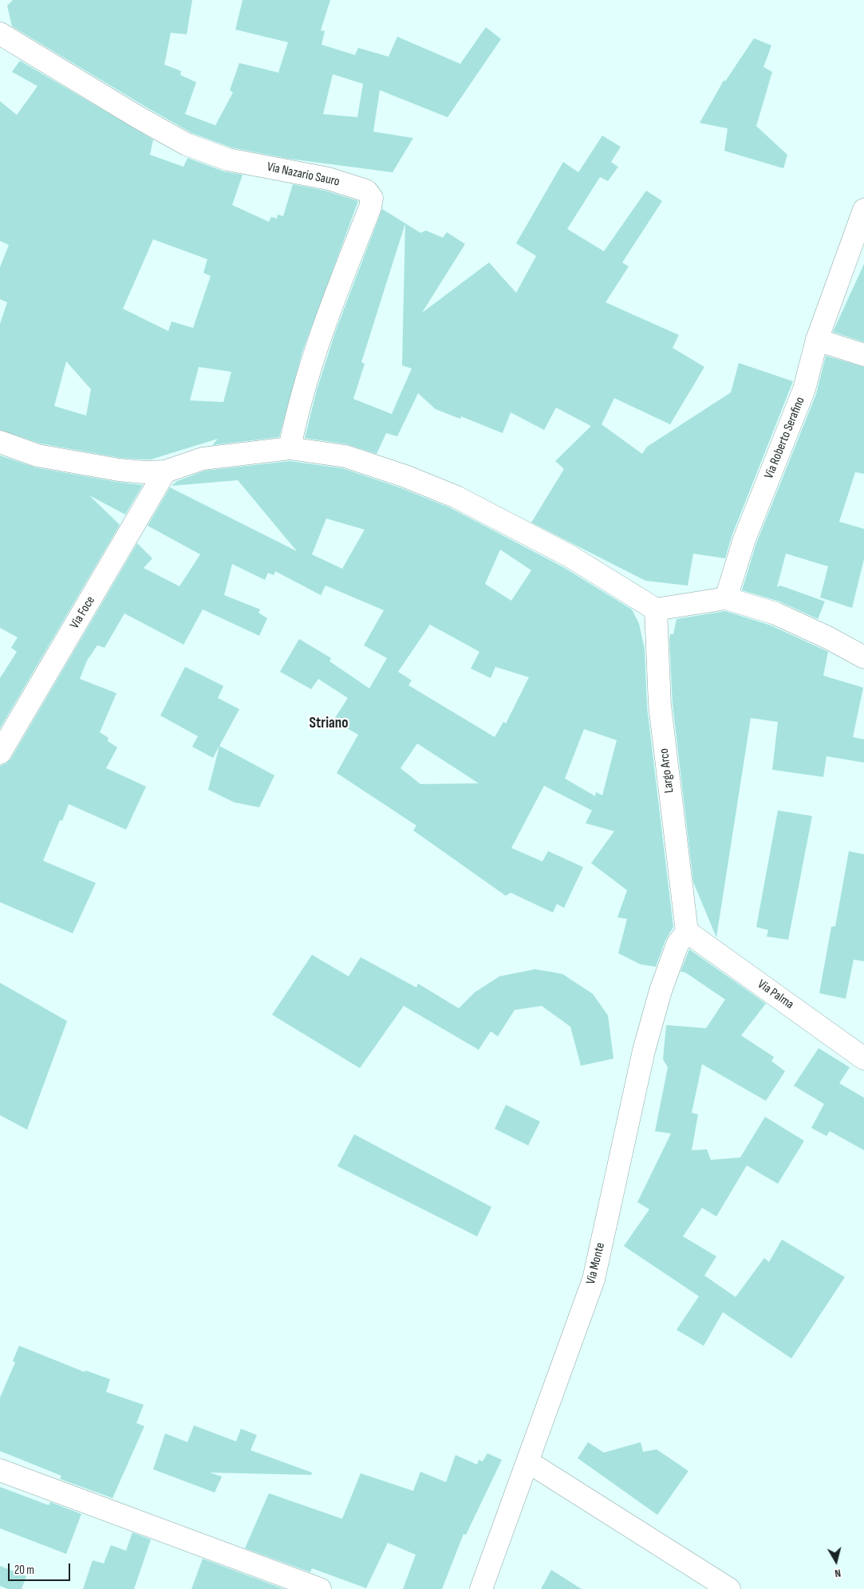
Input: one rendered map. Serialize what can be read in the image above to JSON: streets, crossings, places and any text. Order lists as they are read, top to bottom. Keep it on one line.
{"streets":{"street":["Via Nazario Sauro","Via Roberto Serafino","Via Foce","Largo Arco","Via Palma","Via Monte"]},"crossings":[["Largo Arco","Via Palma"],["Largo Arco","Via Monte"],["Via Palma","Via Monte"]],"districts":["Striano"],"scale_bar":"20 m","north":"bottom"}
